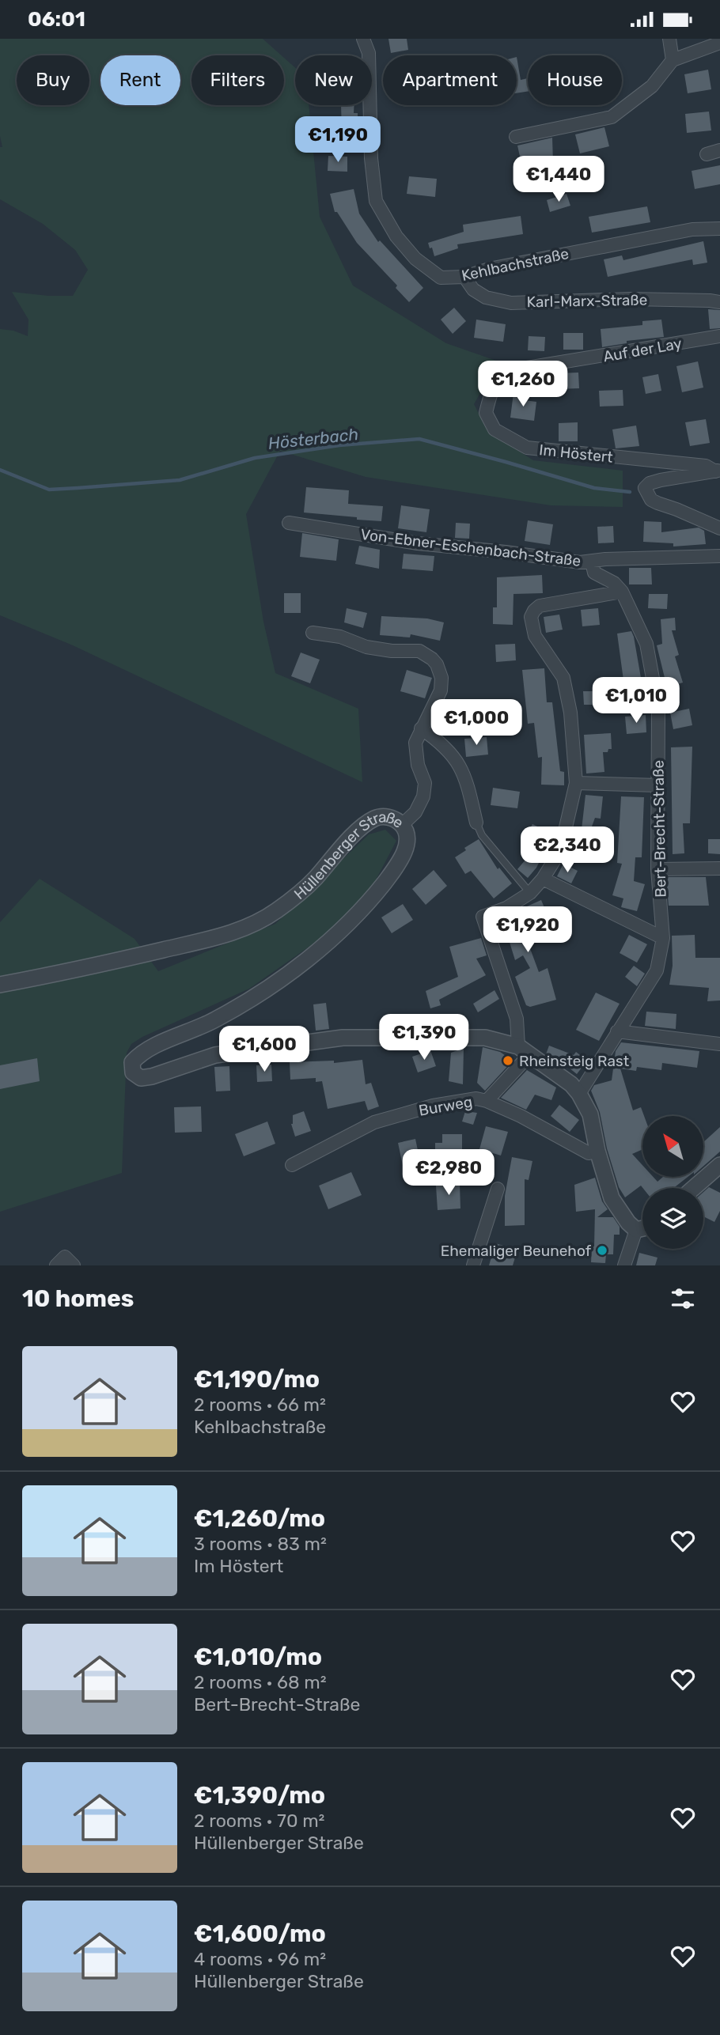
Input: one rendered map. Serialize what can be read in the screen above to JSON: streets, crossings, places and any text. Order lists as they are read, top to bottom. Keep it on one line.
{"streets":{"street":["Kehlbachstraße","Karl-Marx-Straße","Auf der Lay","Im Höstert","Von-Ebner-Eschenbach-Straße","Bert-Brecht-Straße","Hüllenberger Straße","Burweg"]},"crossings":[["Kehlbachstraße","Karl-Marx-Straße"],["Auf der Lay","Im Höstert"],["Von-Ebner-Eschenbach-Straße","Bert-Brecht-Straße"],["Bert-Brecht-Straße","Hüllenberger Straße"],["Hüllenberger Straße","Burweg"]],"water":["Hösterbach"],"places":["Rheinsteig Rast","Ehemaliger Beunehof"],"north":"top left","page":{"status":"06:01","chip":["Buy","Rent","Filters","New","Apartment","House"],"price":["€1,190","€1,440","€1,260","€1,010","€1,000","€2,340","€1,920","€1,390","€1,600","€2,980"],"heading":"10 homes","list":[{"name":"€1,190/mo","note":"2 rooms · 66 m² · Kehlbachstraße"},{"name":"€1,260/mo","note":"3 rooms · 83 m² · Im Höstert"},{"name":"€1,010/mo","note":"2 rooms · 68 m² · Bert-Brecht-Straße"},{"name":"€1,390/mo","note":"2 rooms · 70 m² · Hüllenberger Straße"},{"name":"€1,600/mo","note":"4 rooms · 96 m² · Hüllenberger Straße"}]}}
